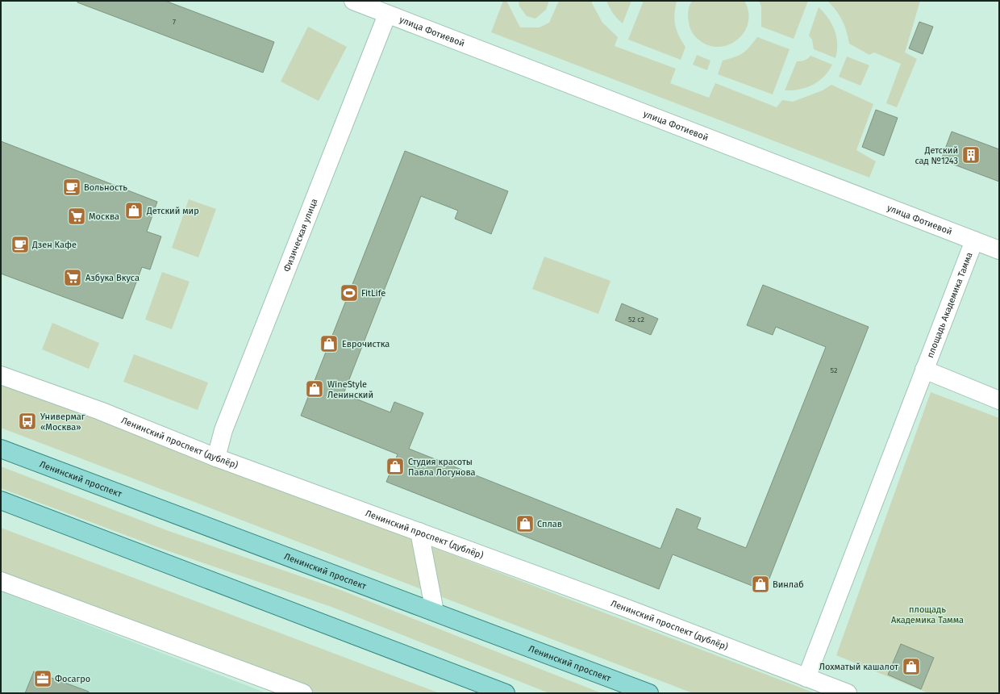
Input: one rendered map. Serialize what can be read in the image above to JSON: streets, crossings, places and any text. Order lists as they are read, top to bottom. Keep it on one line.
{"streets":{"main road":["Ленинский проспект"],"street":["улица Фотиевой","Физическая улица","площадь Академика Тамма","Ленинский проспект (дублёр)"]},"crossings":[["улица Фотиевой","Физическая улица"],["улица Фотиевой","площадь Академика Тамма"],["Физическая улица","Ленинский проспект (дублёр)"],["площадь Академика Тамма","Ленинский проспект (дублёр)"]],"parks":["площадь Академика Тамма"],"places":{"building":["Детский сад №1243"],"cafe":["Вольность","Дзен Кафе"],"shop":["Детский мир","Еврочистка","WineStyle Ленинский","Студия красоты Павла Логунова","Сплав","Винлаб","Лохматый кашалот"],"supermarket":["Москва","Азбука Вкуса"],"sports":["FitLife"],"bus stop":["Универмаг «Москва»"],"office":["Фосагро"]},"house_numbers":["7","52 с2","52"]}
